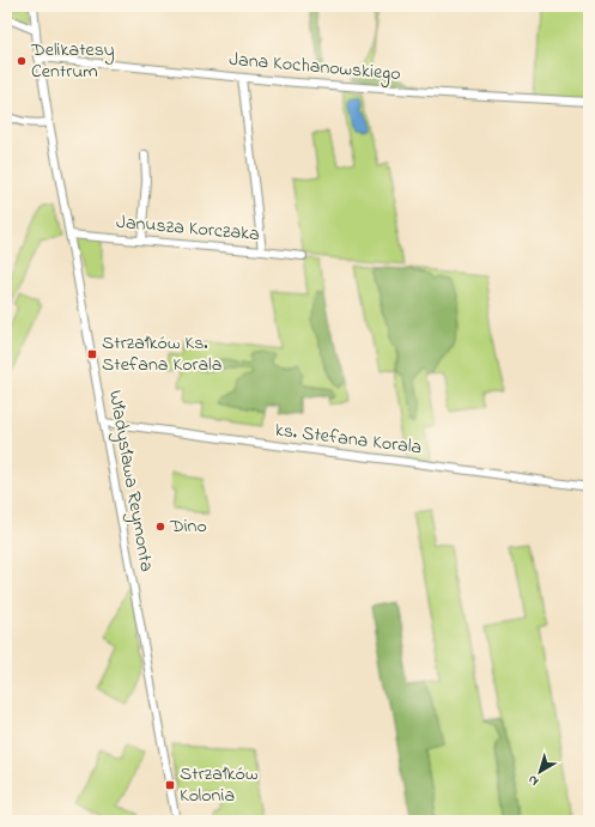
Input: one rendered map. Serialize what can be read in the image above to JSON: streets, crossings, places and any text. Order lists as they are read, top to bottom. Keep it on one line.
{"streets":{"street":["Jana Kochanowskiego","Janusza Korczaka","ks. Stefana Korala","Władysława Reymonta"]},"crossings":[["Jana Kochanowskiego","Władysława Reymonta"],["Janusza Korczaka","Władysława Reymonta"],["ks. Stefana Korala","Władysława Reymonta"]],"places":{"other":["Delikatesy Centrum","Dino"],"transit":["Strzałków Ks. Stefana Korala","Strzałków Kolonia"]},"north":"bottom left"}
